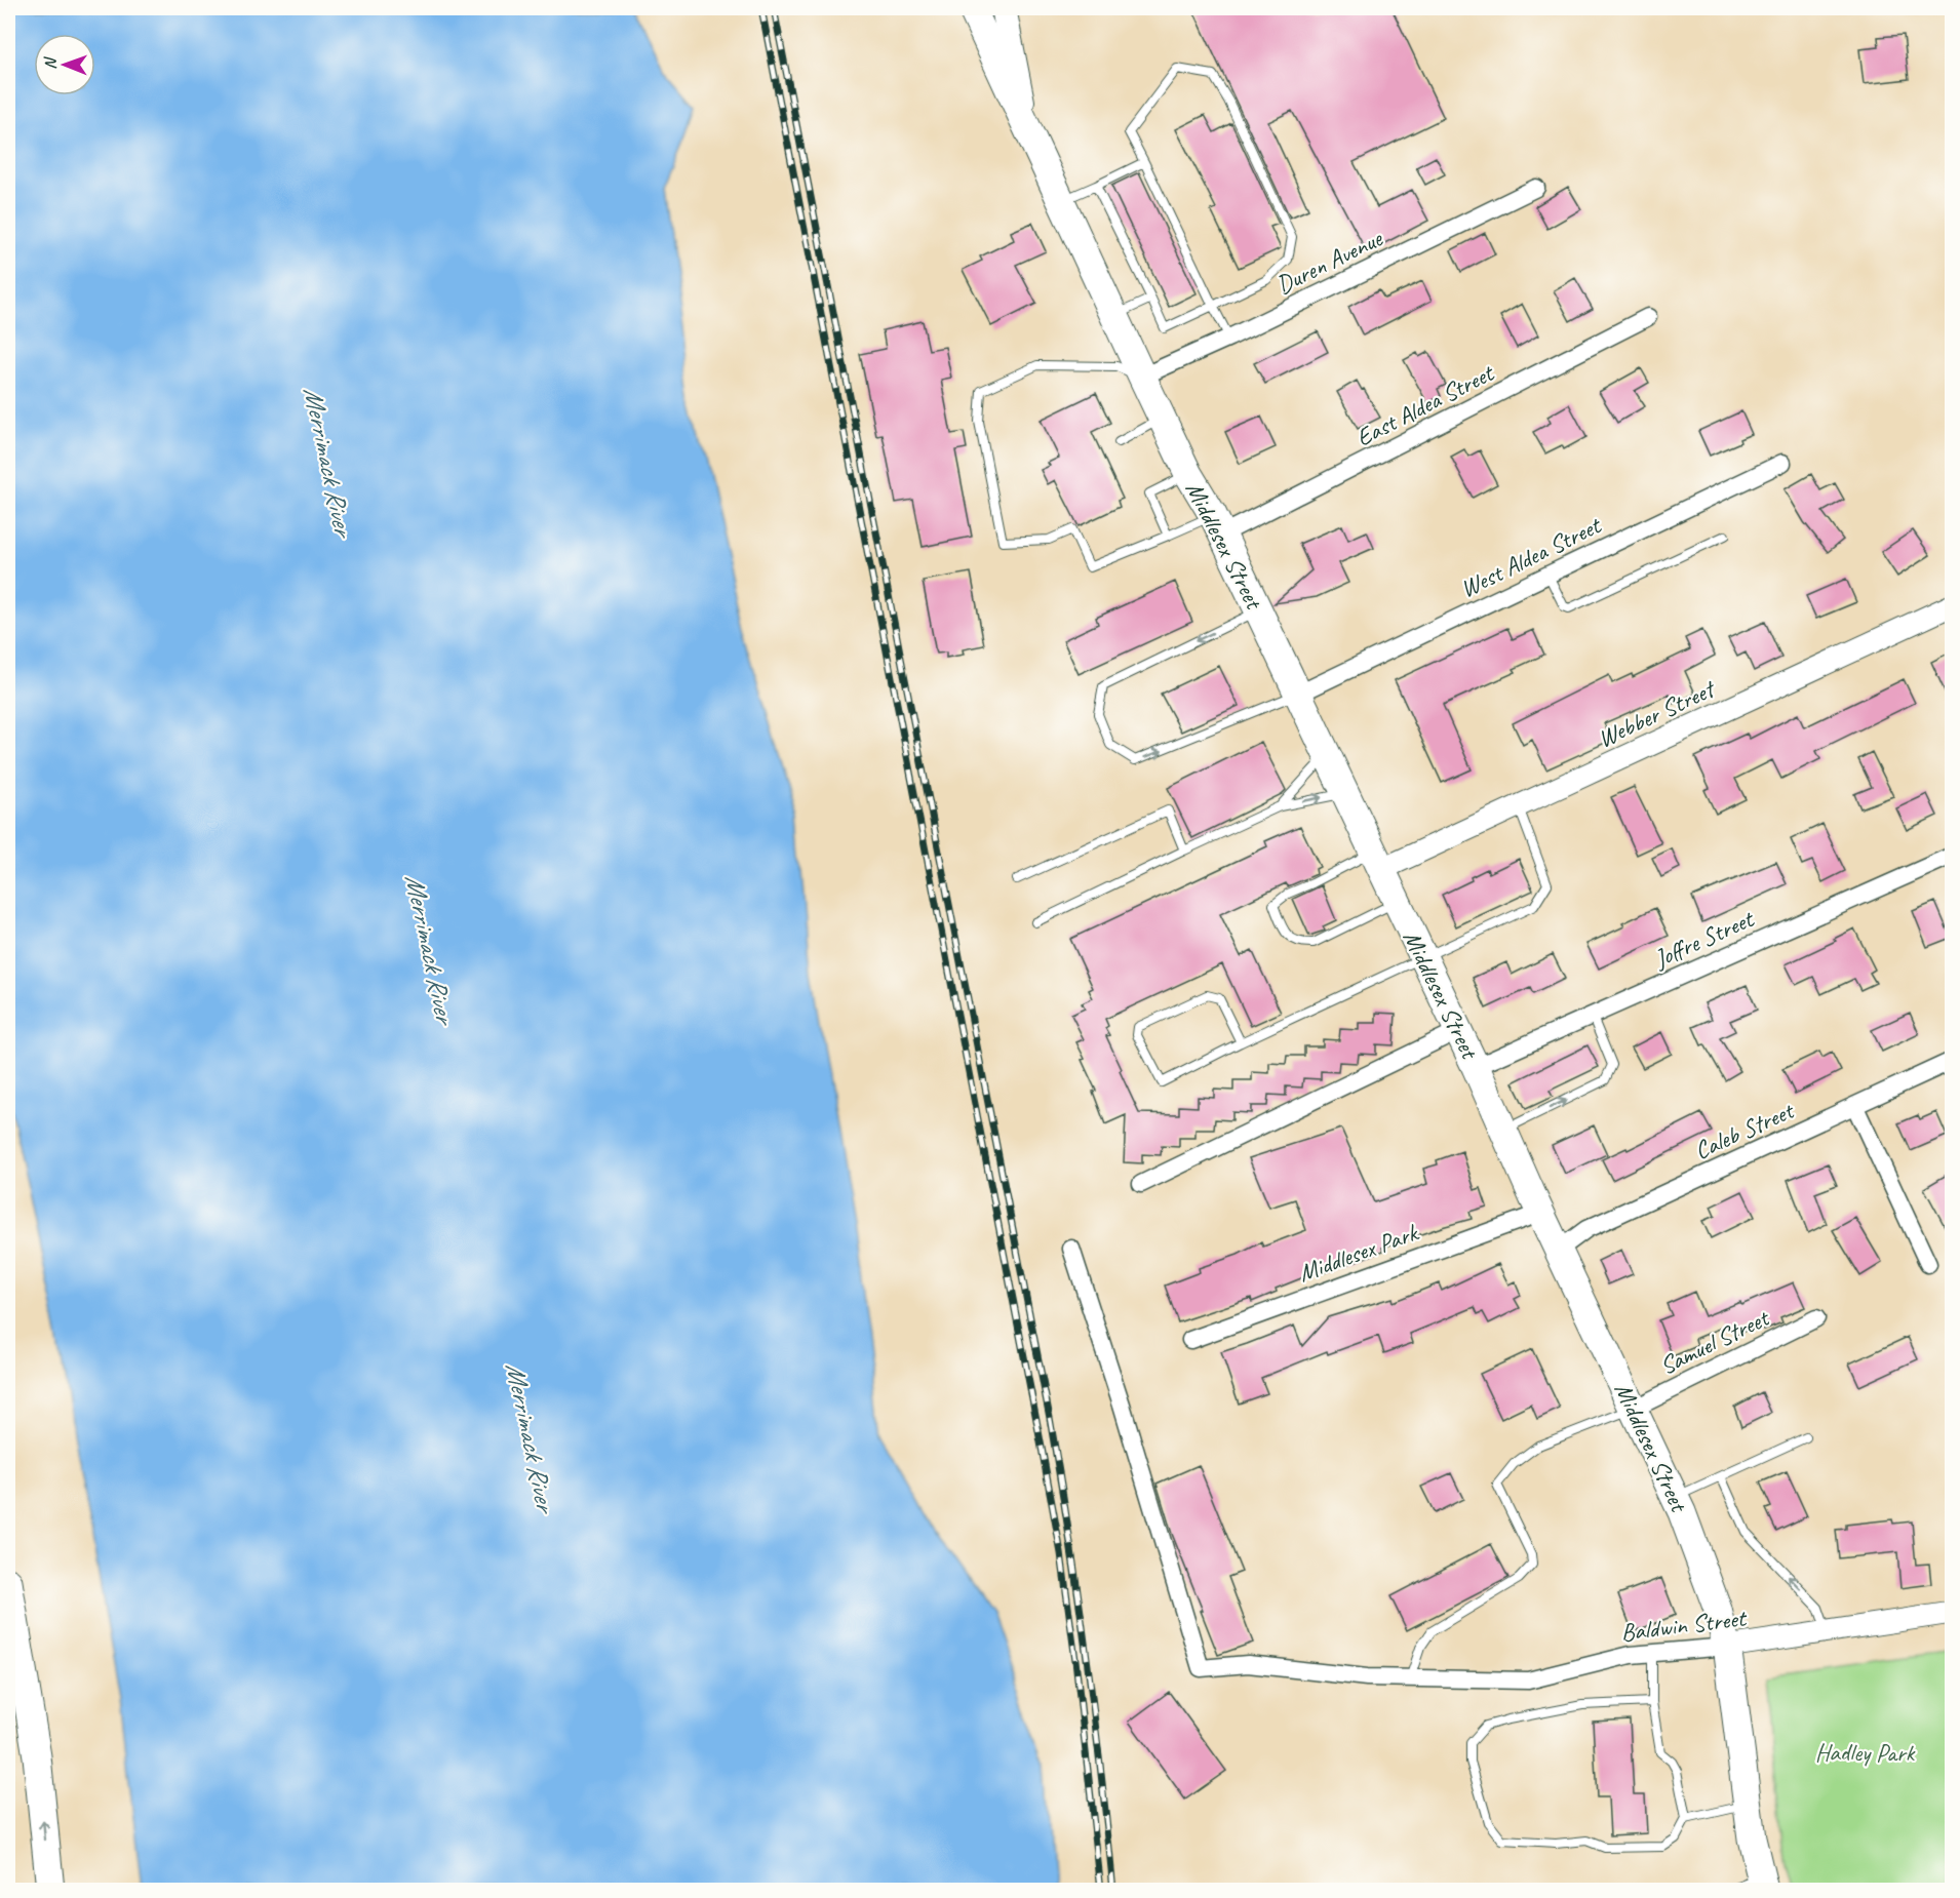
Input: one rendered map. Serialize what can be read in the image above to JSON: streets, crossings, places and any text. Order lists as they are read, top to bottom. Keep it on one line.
{"streets":{"main road":["Middlesex Street"],"street":["Duren Avenue","East Aldea Street","West Aldea Street","Webber Street","Joffre Street","Caleb Street","Middlesex Park","Samuel Street","Baldwin Street"]},"crossings":[["Duren Avenue","Middlesex Street"],["East Aldea Street","Middlesex Street"],["Middlesex Street","West Aldea Street"],["Middlesex Street","Webber Street"],["Middlesex Street","Joffre Street"],["Middlesex Street","Caleb Street"],["Middlesex Street","Middlesex Park"],["Middlesex Street","Samuel Street"],["Middlesex Street","Baldwin Street"]],"water":["Merrimack River"],"parks":["Hadley Park"],"north":"left"}
